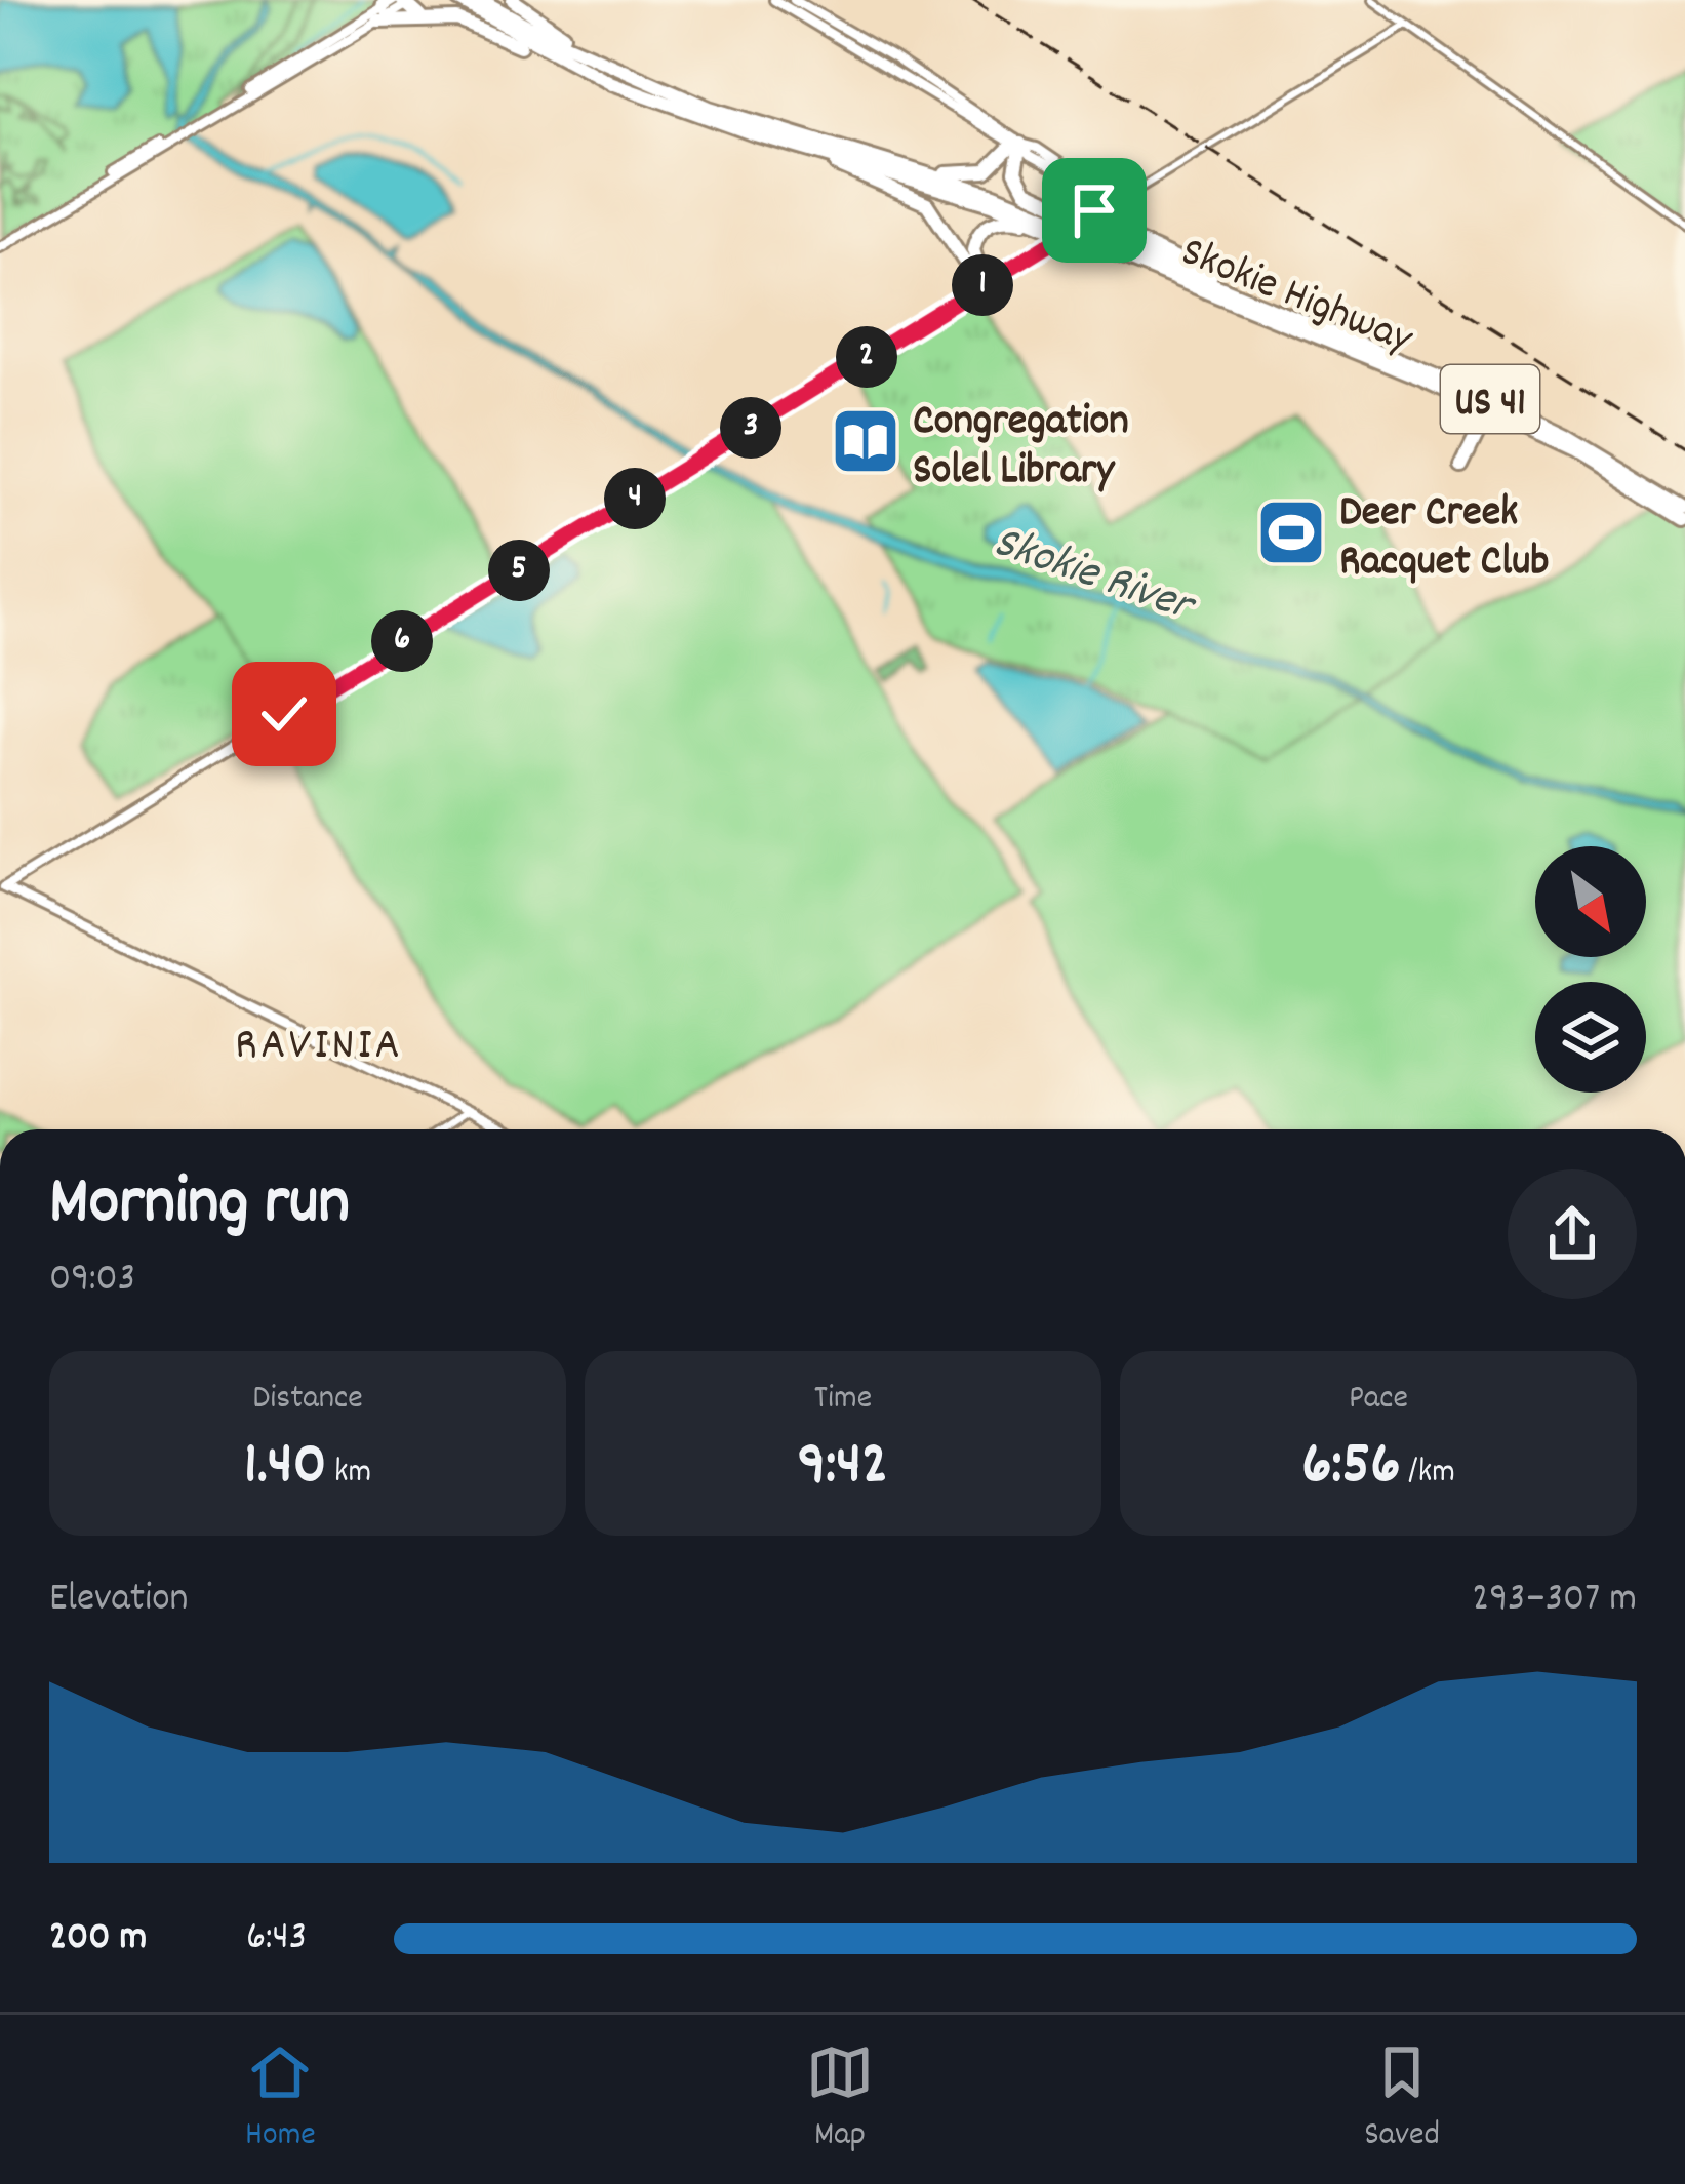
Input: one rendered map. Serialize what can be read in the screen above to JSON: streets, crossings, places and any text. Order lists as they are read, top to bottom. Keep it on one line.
{"streets":{"highway":["Skokie Highway","US 41"]},"districts":["RAVINIA"],"water":["Skokie River"],"places":{"library":["Congregation Solel Library"],"sports":["Deer Creek Racquet Club"]},"north":"bottom right","page":{"pins":["1","2","3","4","5","6"],"heading":["Morning run","09:03"],"stats":[["Distance","1.40 km"],["Time","9:42"],["Pace","6:56 /km"]],"chart":["Elevation","293–307 m"],"list":[{"name":"200 m","note":"6:43"}],"tabs":["Home","Map","Saved"]}}
